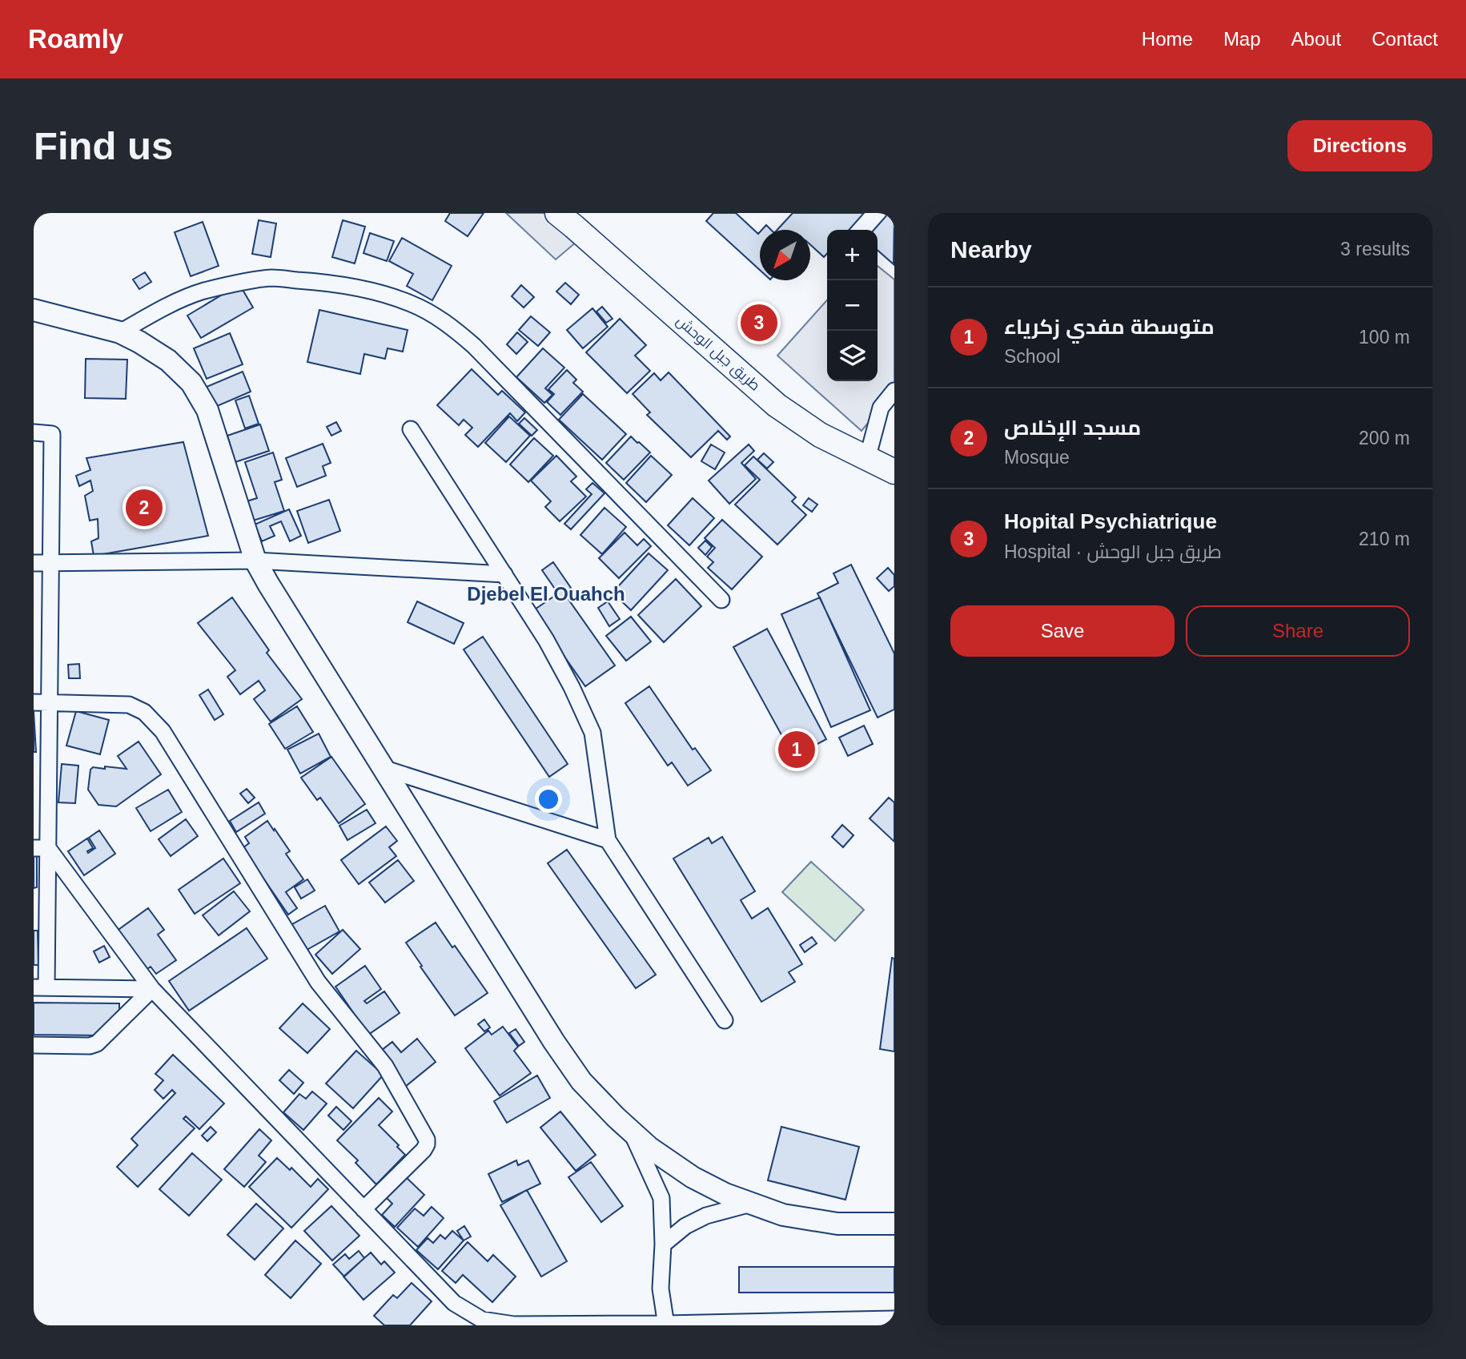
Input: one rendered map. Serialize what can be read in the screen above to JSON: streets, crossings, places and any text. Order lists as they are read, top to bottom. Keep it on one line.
{"streets":{"main road":["طريق جبل الوحش"]},"districts":["Djebel El Ouahch"],"north":"bottom left","page":{"header":"Roamly","nav":["Home","Map","About","Contact"],"buttons":["Directions",["Save","Share"]],"title":"Find us","heading":["Nearby","3 results"],"map_buttons":["+","−"],"list":[{"mark":"1","name":"متوسطة مفدي زكرياء","note":"School","value":"100 m"},{"mark":"2","name":"مسجد الإخلاص","note":"Mosque","value":"200 m"},{"mark":"3","name":"Hopital Psychiatrique","note":"Hospital · طريق جبل الوحش","value":"210 m"}],"pins":["3","2","1"]}}
